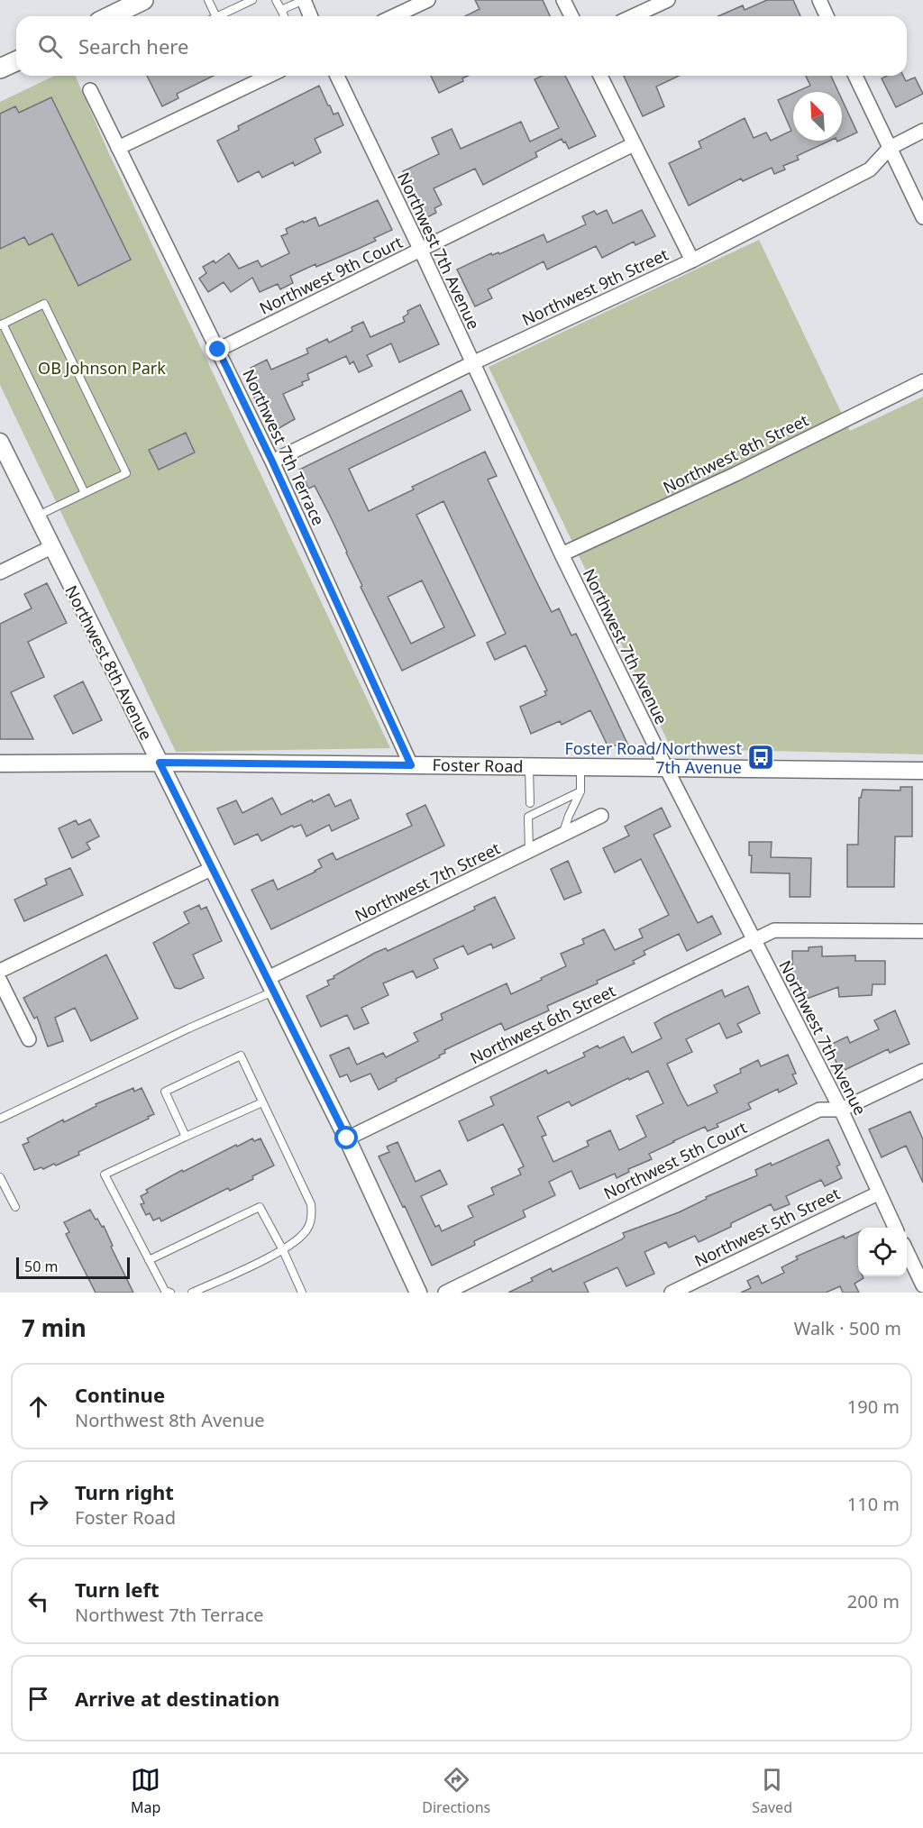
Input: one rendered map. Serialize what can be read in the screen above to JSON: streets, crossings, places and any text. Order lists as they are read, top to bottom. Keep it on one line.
{"streets":{"street":["Northwest 7th Avenue","Northwest 9th Court","Northwest 9th Street","Northwest 7th Terrace","Northwest 8th Street","Northwest 8th Avenue","Foster Road","Northwest 7th Street","Northwest 6th Street","Northwest 5th Court","Northwest 5th Street"]},"crossings":[["Northwest 7th Avenue","Northwest 9th Court"],["Northwest 7th Avenue","Northwest 9th Street"],["Northwest 7th Avenue","Northwest 8th Street"],["Northwest 7th Avenue","Foster Road"],["Northwest 7th Avenue","Northwest 6th Street"],["Northwest 7th Avenue","Northwest 5th Court"],["Northwest 7th Avenue","Northwest 5th Street"],["Northwest 9th Court","Northwest 7th Terrace"],["Northwest 9th Street","Northwest 7th Terrace"],["Northwest 7th Terrace","Foster Road"],["Northwest 8th Avenue","Foster Road"],["Northwest 8th Avenue","Northwest 7th Street"],["Northwest 8th Avenue","Northwest 6th Street"]],"parks":["OB Johnson Park"],"places":{"bus stop":["Foster Road/Northwest 7th Avenue"]},"scale_bar":"50 m","north":"top left","page":{"search":"Search here","scale":"50 m","heading":["7 min","Walk · 500 m"],"list":[["Continue","Northwest 8th Avenue","190 m"],["Turn right","Foster Road","110 m"],["Turn left","Northwest 7th Terrace","200 m"],"Arrive at destination"],"nav":["Map","Directions","Saved"]}}
